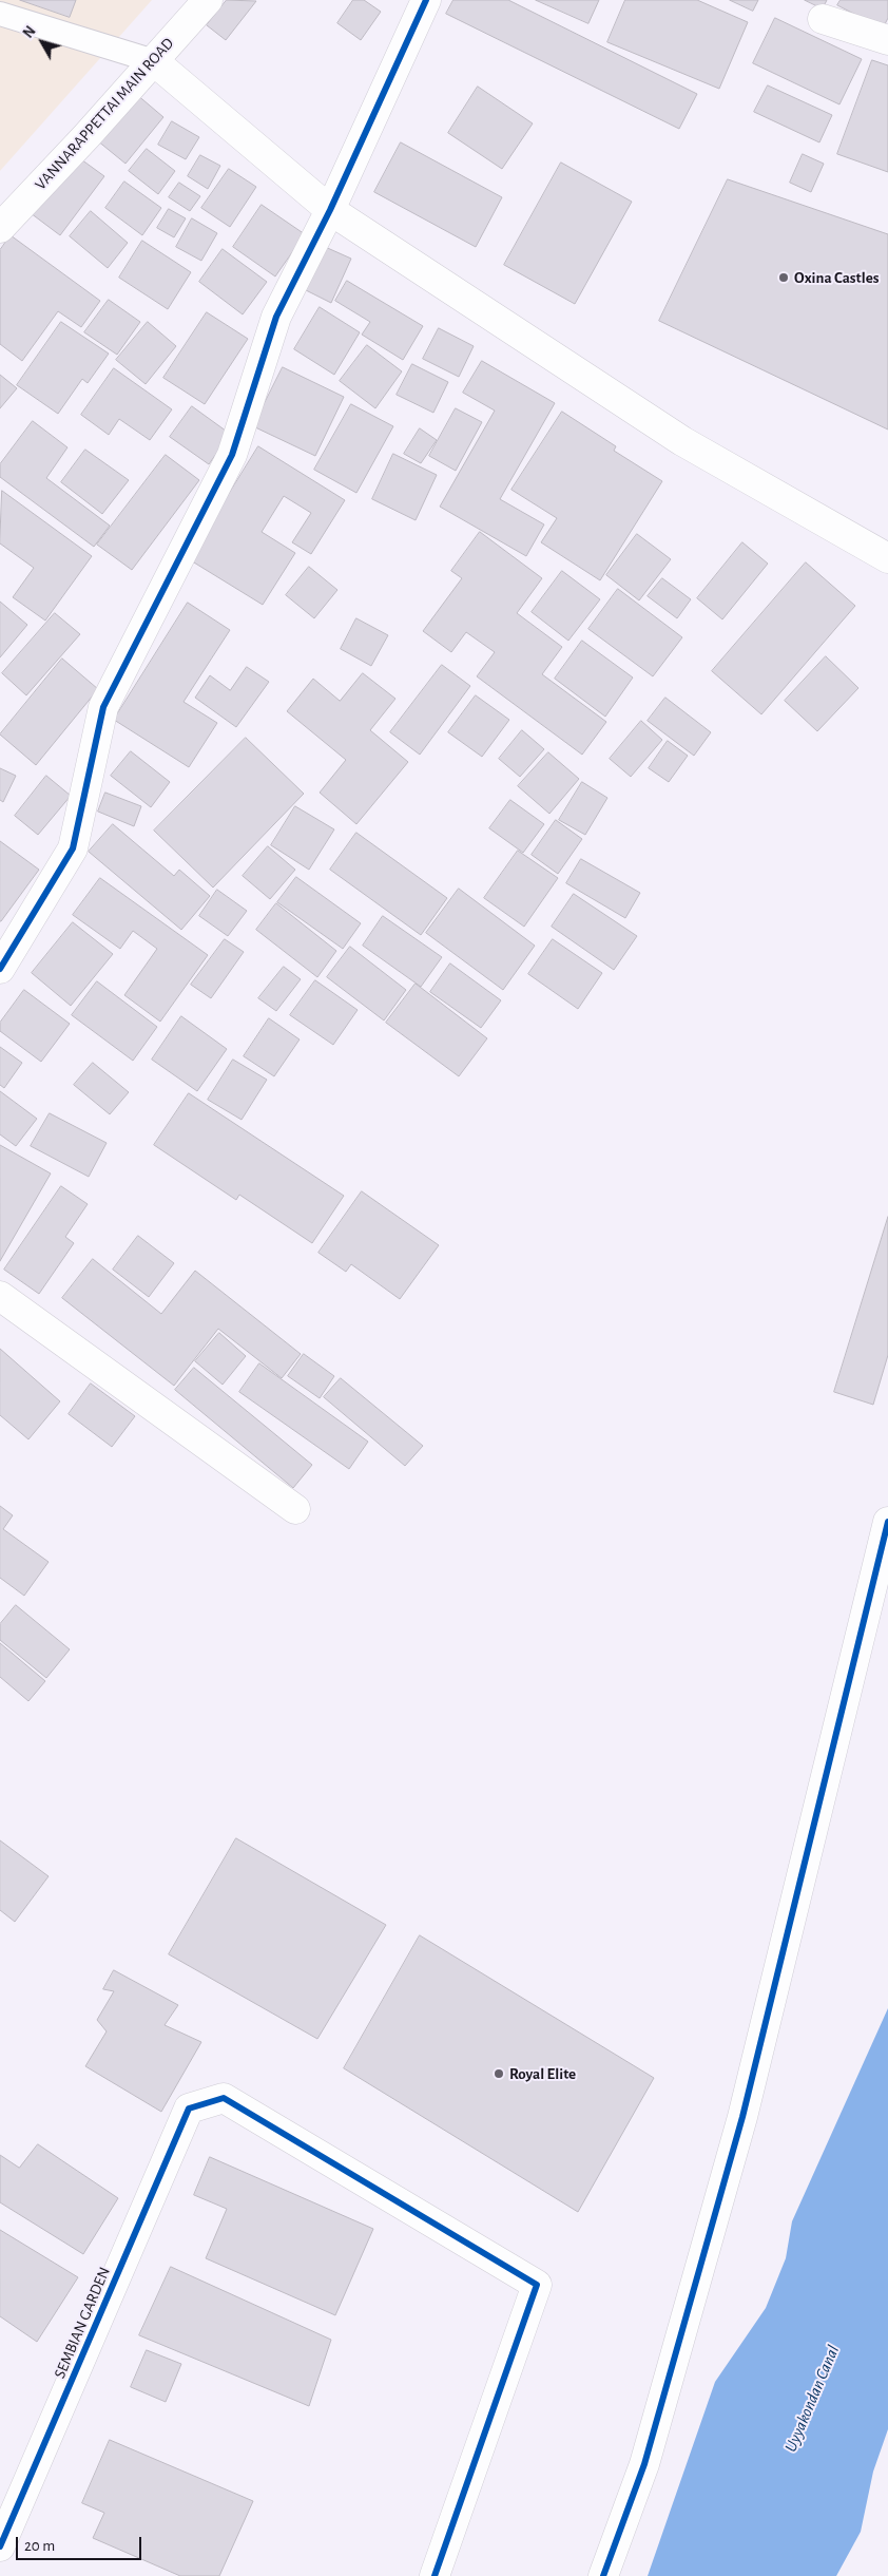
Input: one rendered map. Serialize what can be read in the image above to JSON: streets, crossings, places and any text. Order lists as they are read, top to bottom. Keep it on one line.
{"streets":{"street":["VANNARAPPETTAI MAIN ROAD","SEMBIAN GARDEN"]},"water":["Uyyakondan Canal"],"places":["Oxina Castles","Royal Elite"],"scale_bar":"20 m","north":"top left"}
